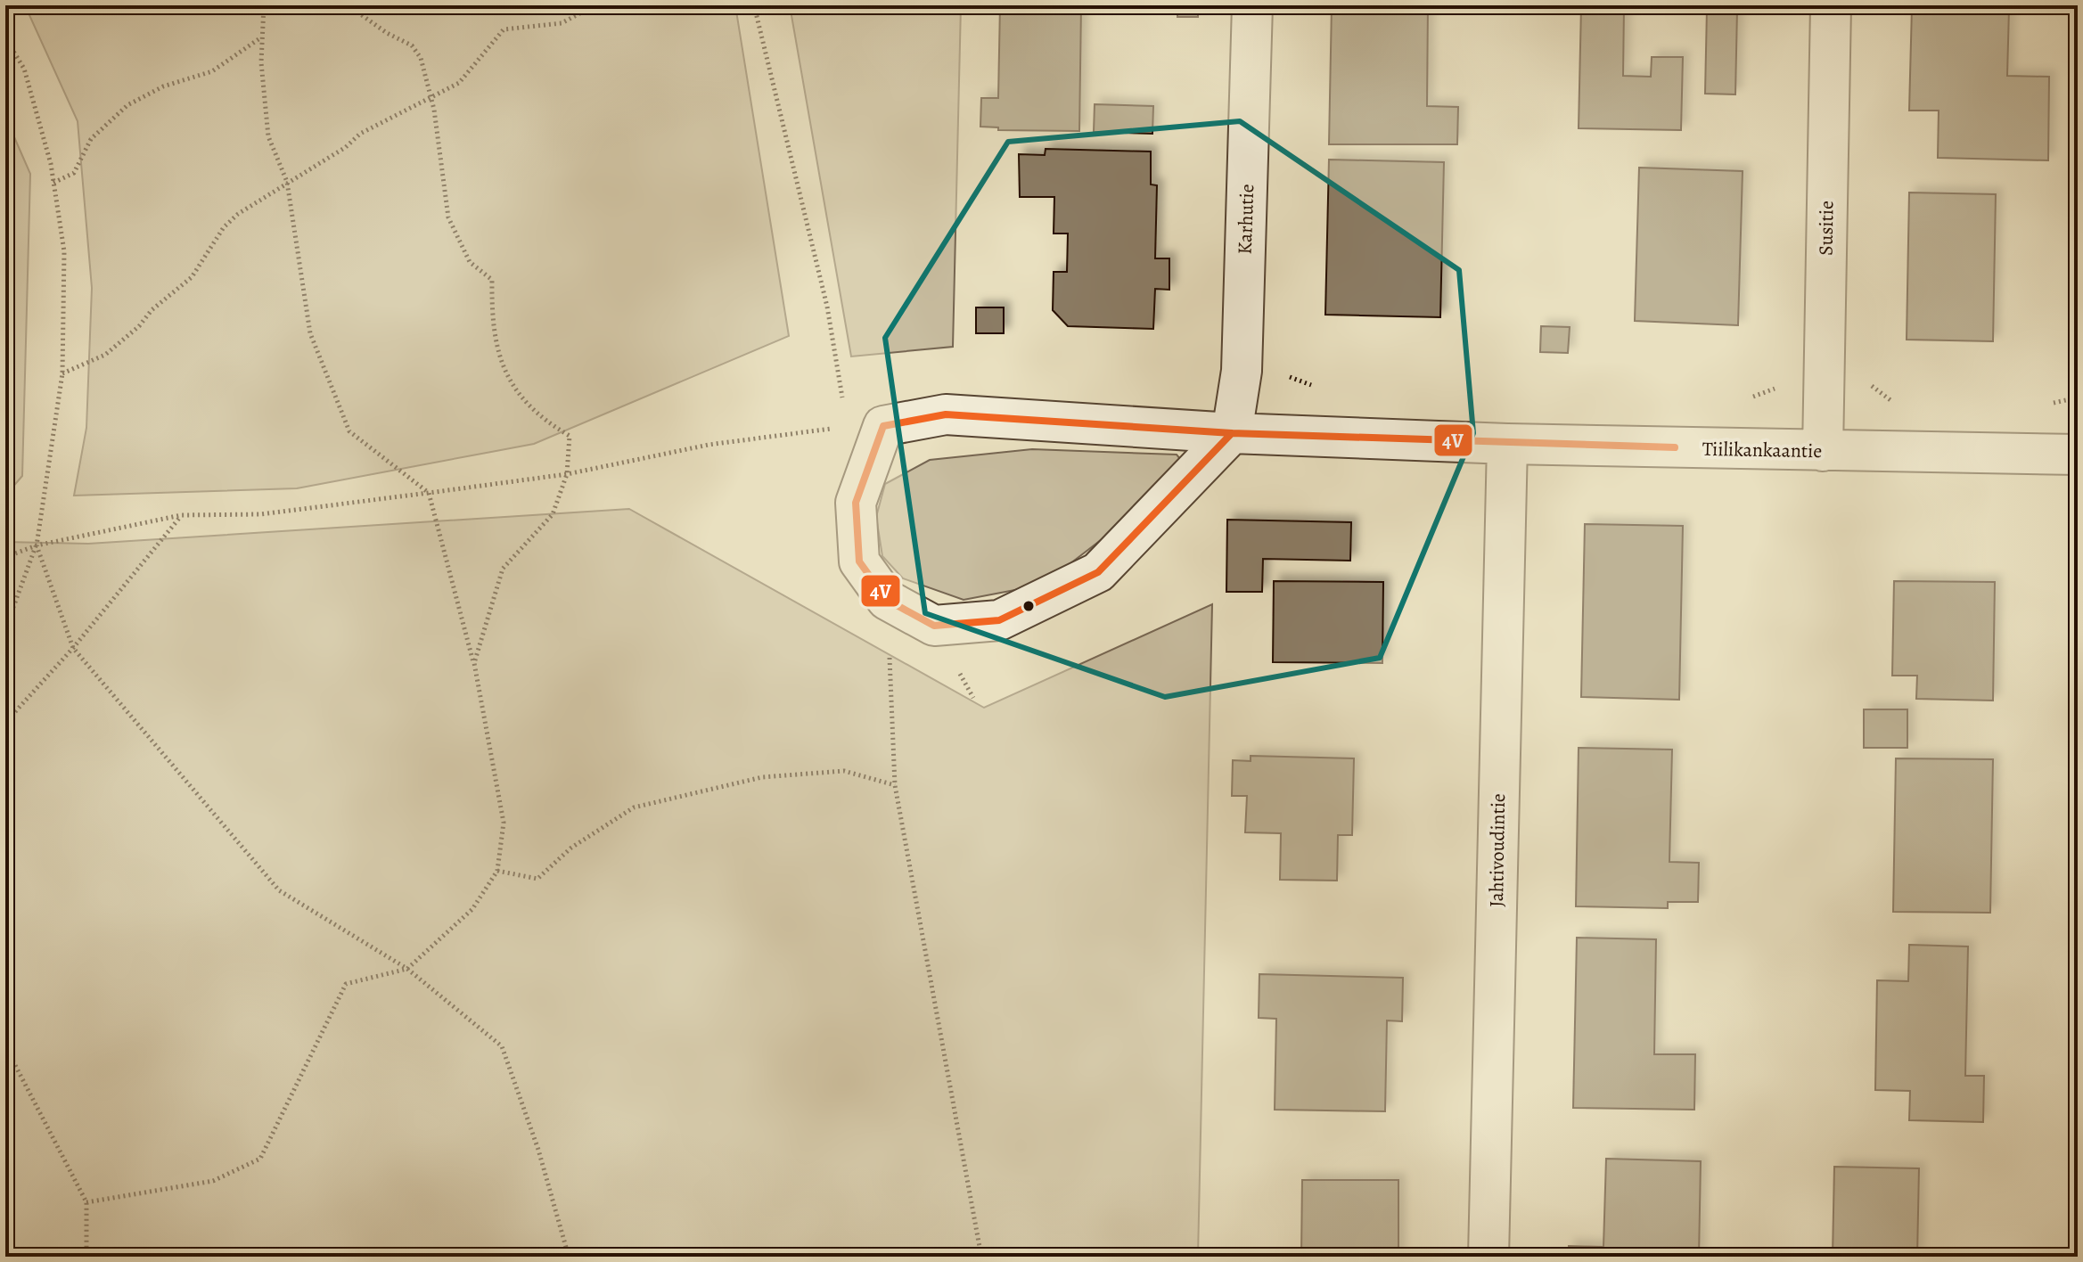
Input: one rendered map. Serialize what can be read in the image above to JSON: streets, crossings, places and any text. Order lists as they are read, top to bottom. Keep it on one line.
{"streets":{"street":["Karhutie","Susitie","Tiilikankaantie","Jahtivoudintie"]},"crossings":[["Karhutie","Tiilikankaantie"],["Susitie","Tiilikankaantie"],["Tiilikankaantie","Jahtivoudintie"]],"lines":["transit line 4V"]}
